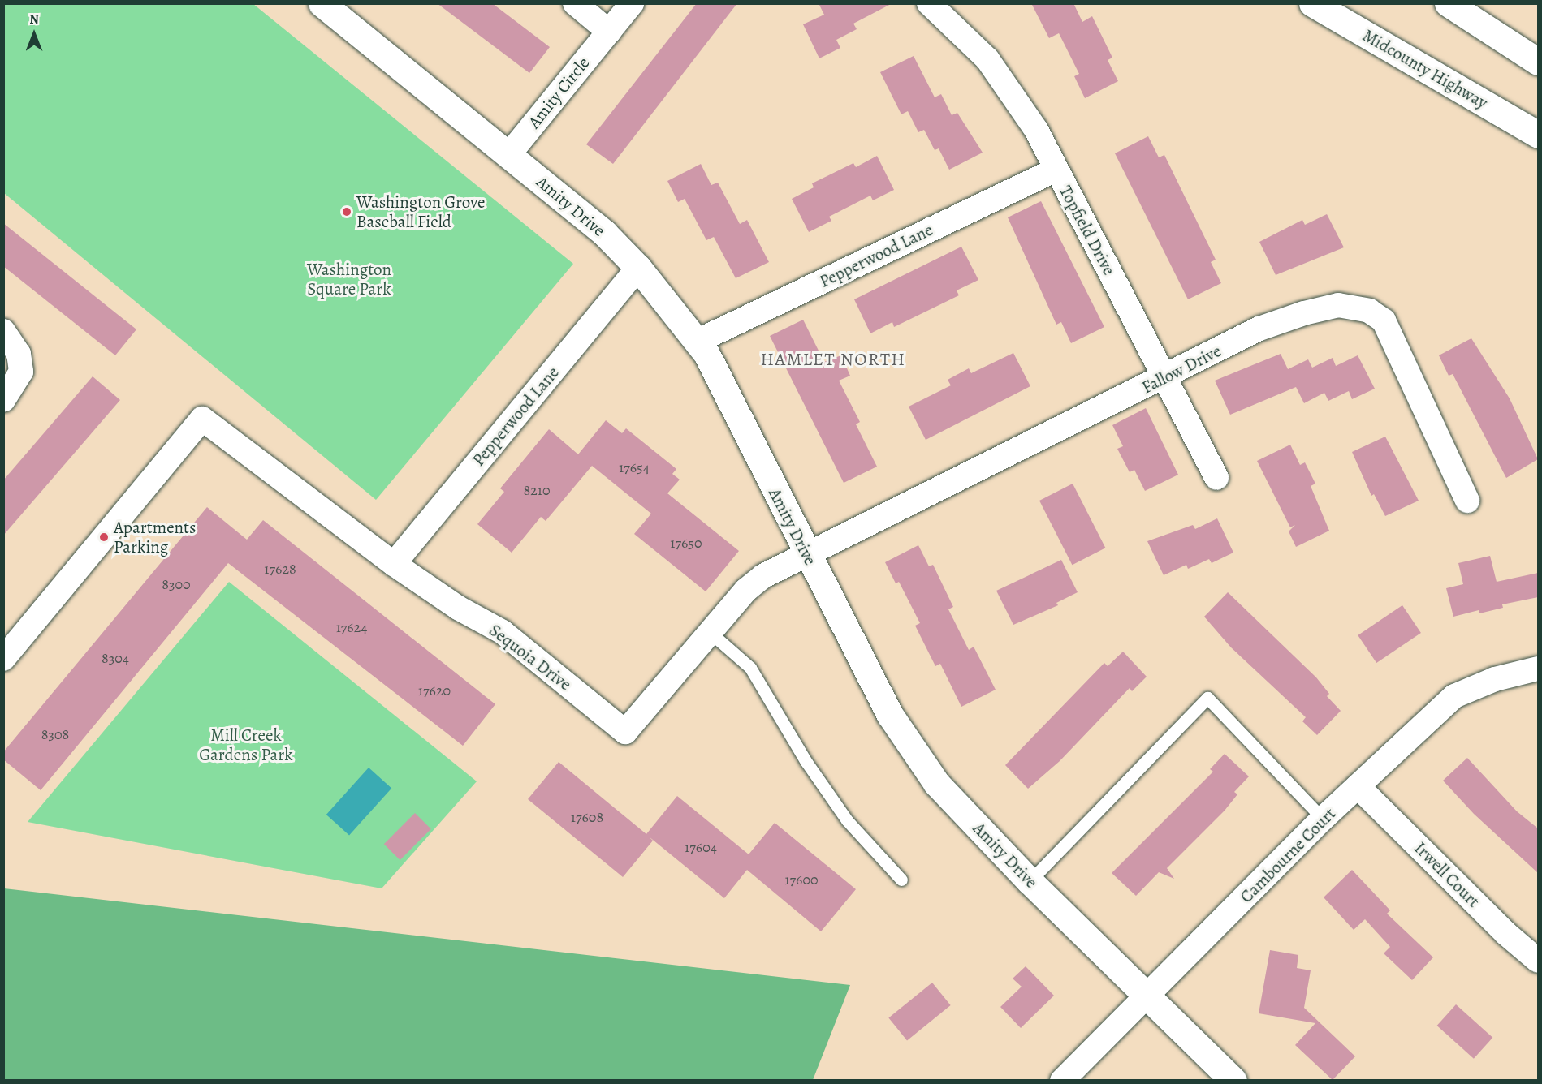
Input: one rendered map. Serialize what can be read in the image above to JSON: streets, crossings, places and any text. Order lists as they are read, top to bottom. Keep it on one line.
{"streets":{"street":["Midcounty Highway","Amity Circle","Amity Drive","Topfield Drive","Pepperwood Lane","Fallow Drive","Sequoia Drive","Cambourne Court","Irwell Court"]},"crossings":[["Amity Circle","Amity Drive"],["Amity Drive","Pepperwood Lane"],["Amity Drive","Fallow Drive"],["Amity Drive","Sequoia Drive"],["Amity Drive","Cambourne Court"],["Topfield Drive","Pepperwood Lane"],["Topfield Drive","Fallow Drive"],["Pepperwood Lane","Sequoia Drive"],["Fallow Drive","Sequoia Drive"],["Cambourne Court","Irwell Court"]],"districts":["HAMLET NORTH"],"parks":["Washington Square Park","Mill Creek Gardens Park"],"places":["Washington Grove Baseball Field","Apartments Parking"],"house_numbers":["17654","8210","17650","17628","8300","17624","8304","17620","8308","17608","17604","17600"],"north":"top"}
